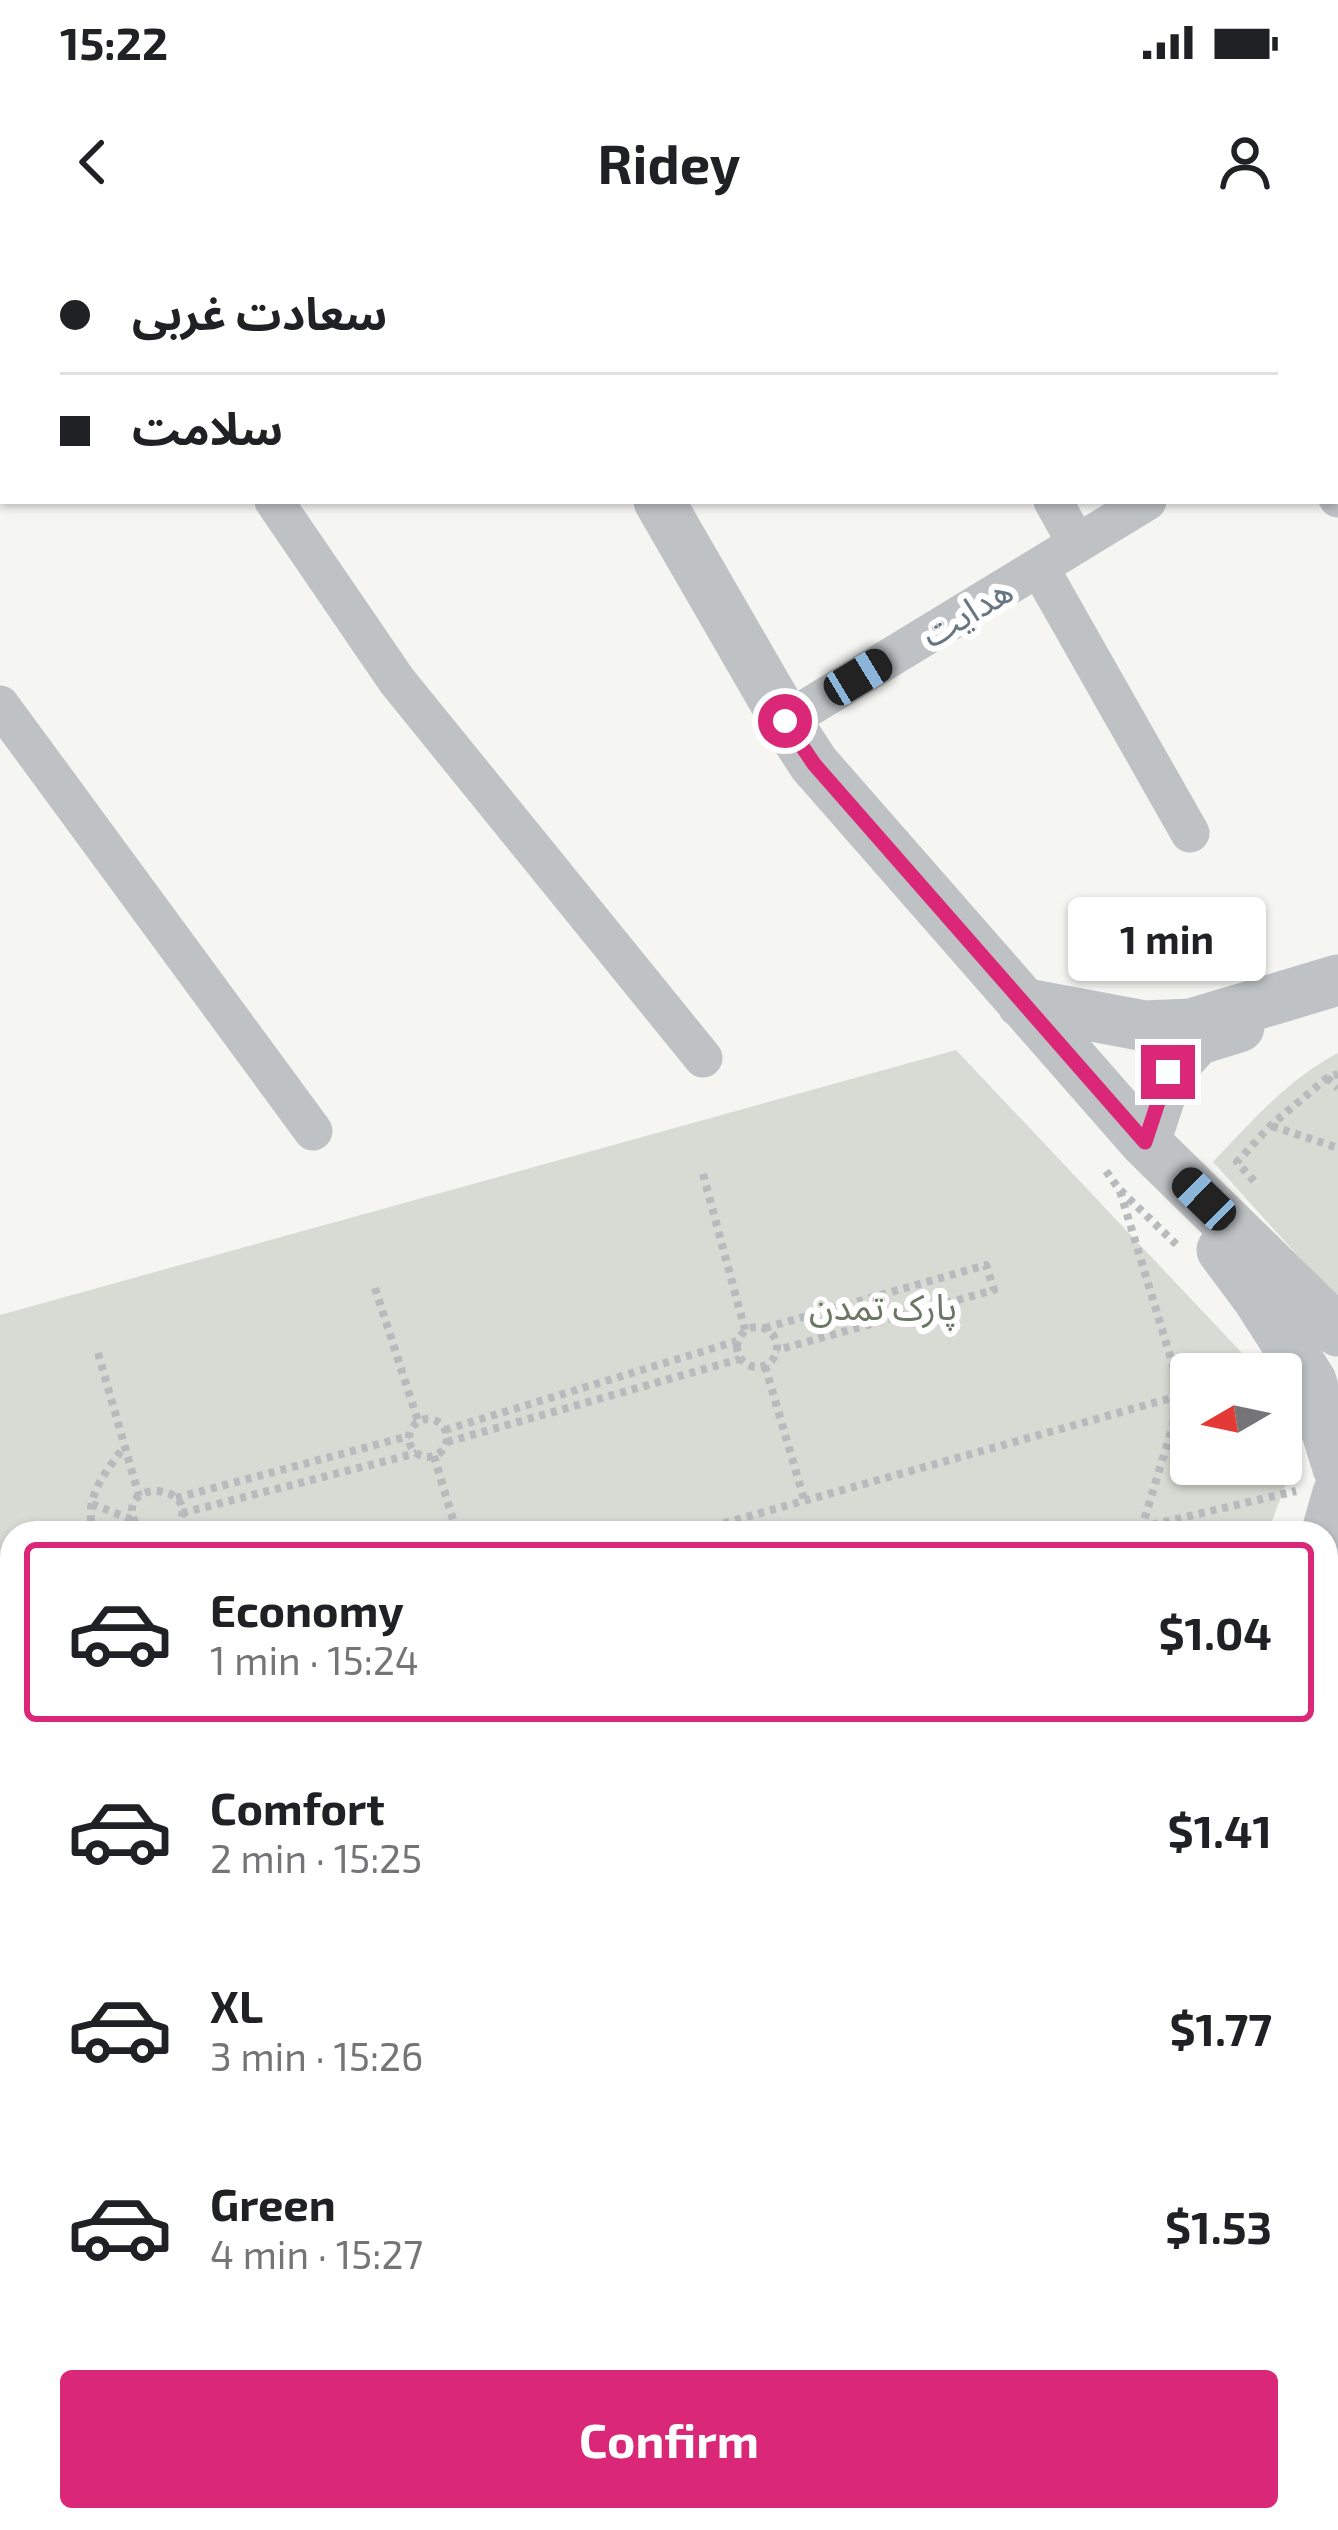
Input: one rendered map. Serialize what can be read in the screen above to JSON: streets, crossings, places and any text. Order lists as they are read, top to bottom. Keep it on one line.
{"streets":{"street":["هدایت"]},"parks":["پارک تمدن"],"north":"left","page":{"status":"15:22","header":"Ridey","banner":["سعادت غربی","سلامت"],"bubble":"1 min","list":[{"name":"Economy","note":"1 min · 15:24","value":"$1.04"},{"name":"Comfort","note":"2 min · 15:25","value":"$1.41"},{"name":"XL","note":"3 min · 15:26","value":"$1.77"},{"name":"Green","note":"4 min · 15:27","value":"$1.53"}],"buttons":"Confirm"}}
